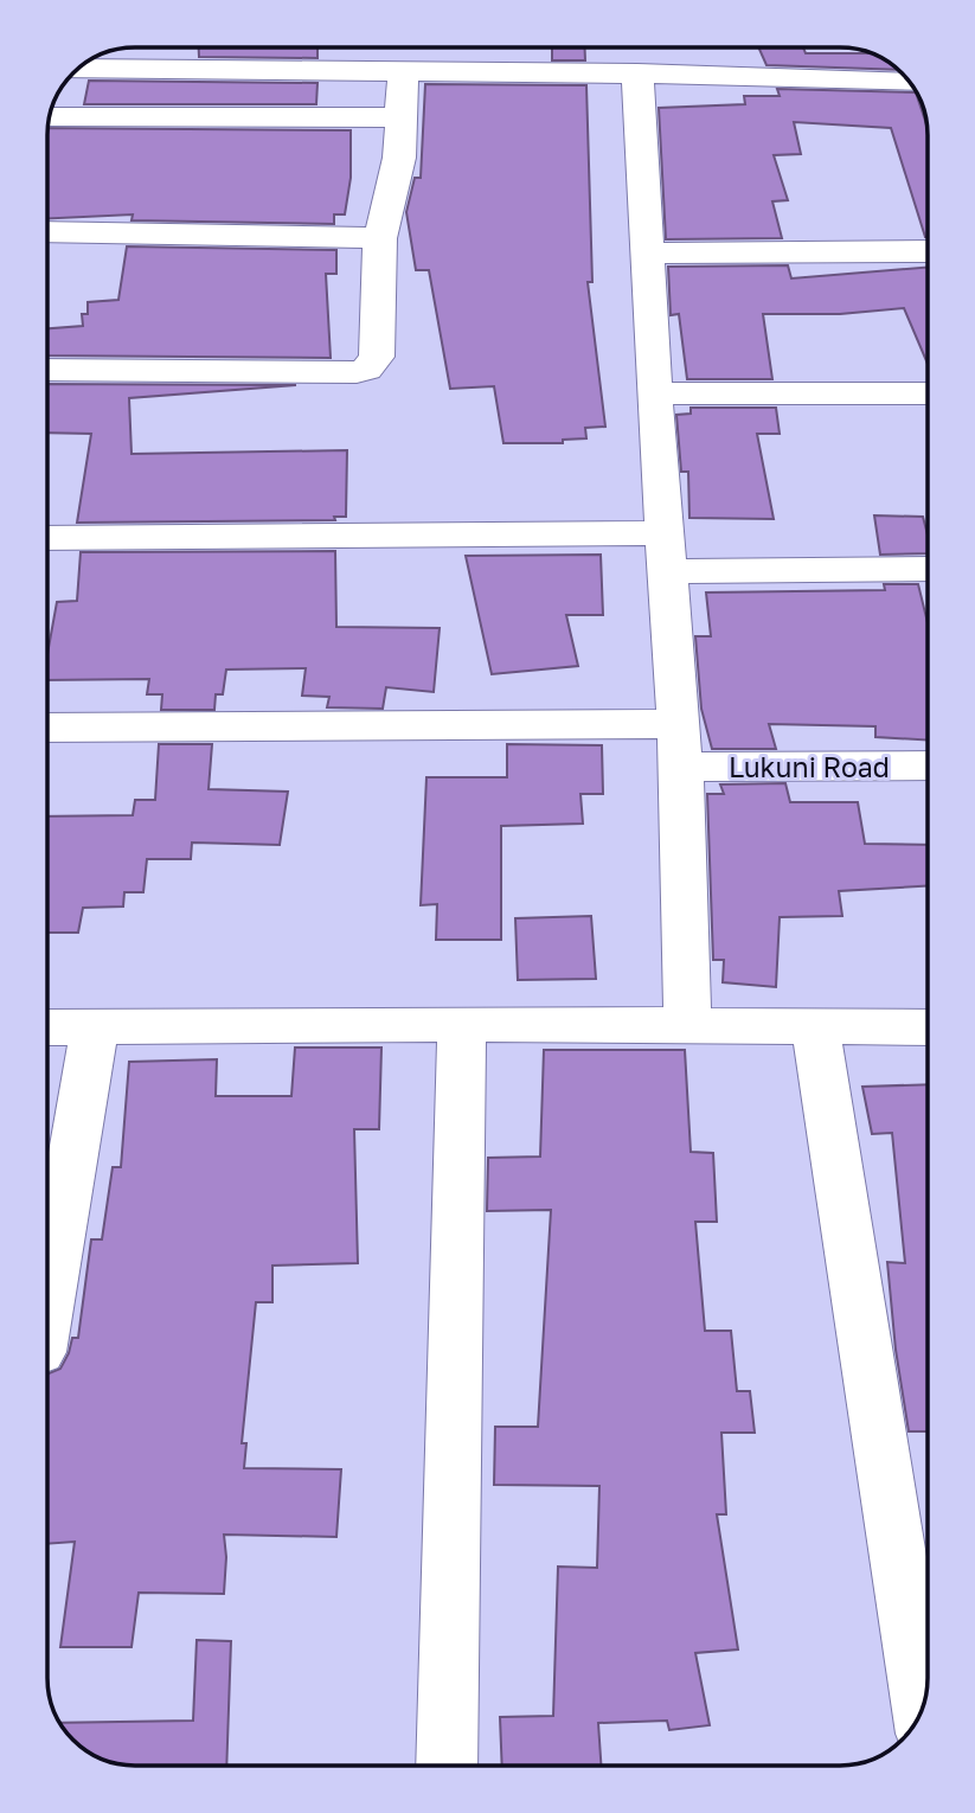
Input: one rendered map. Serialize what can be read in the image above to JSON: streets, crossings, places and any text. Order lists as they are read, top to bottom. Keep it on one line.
{"streets":{"street":["Lukuni Road"]}}
